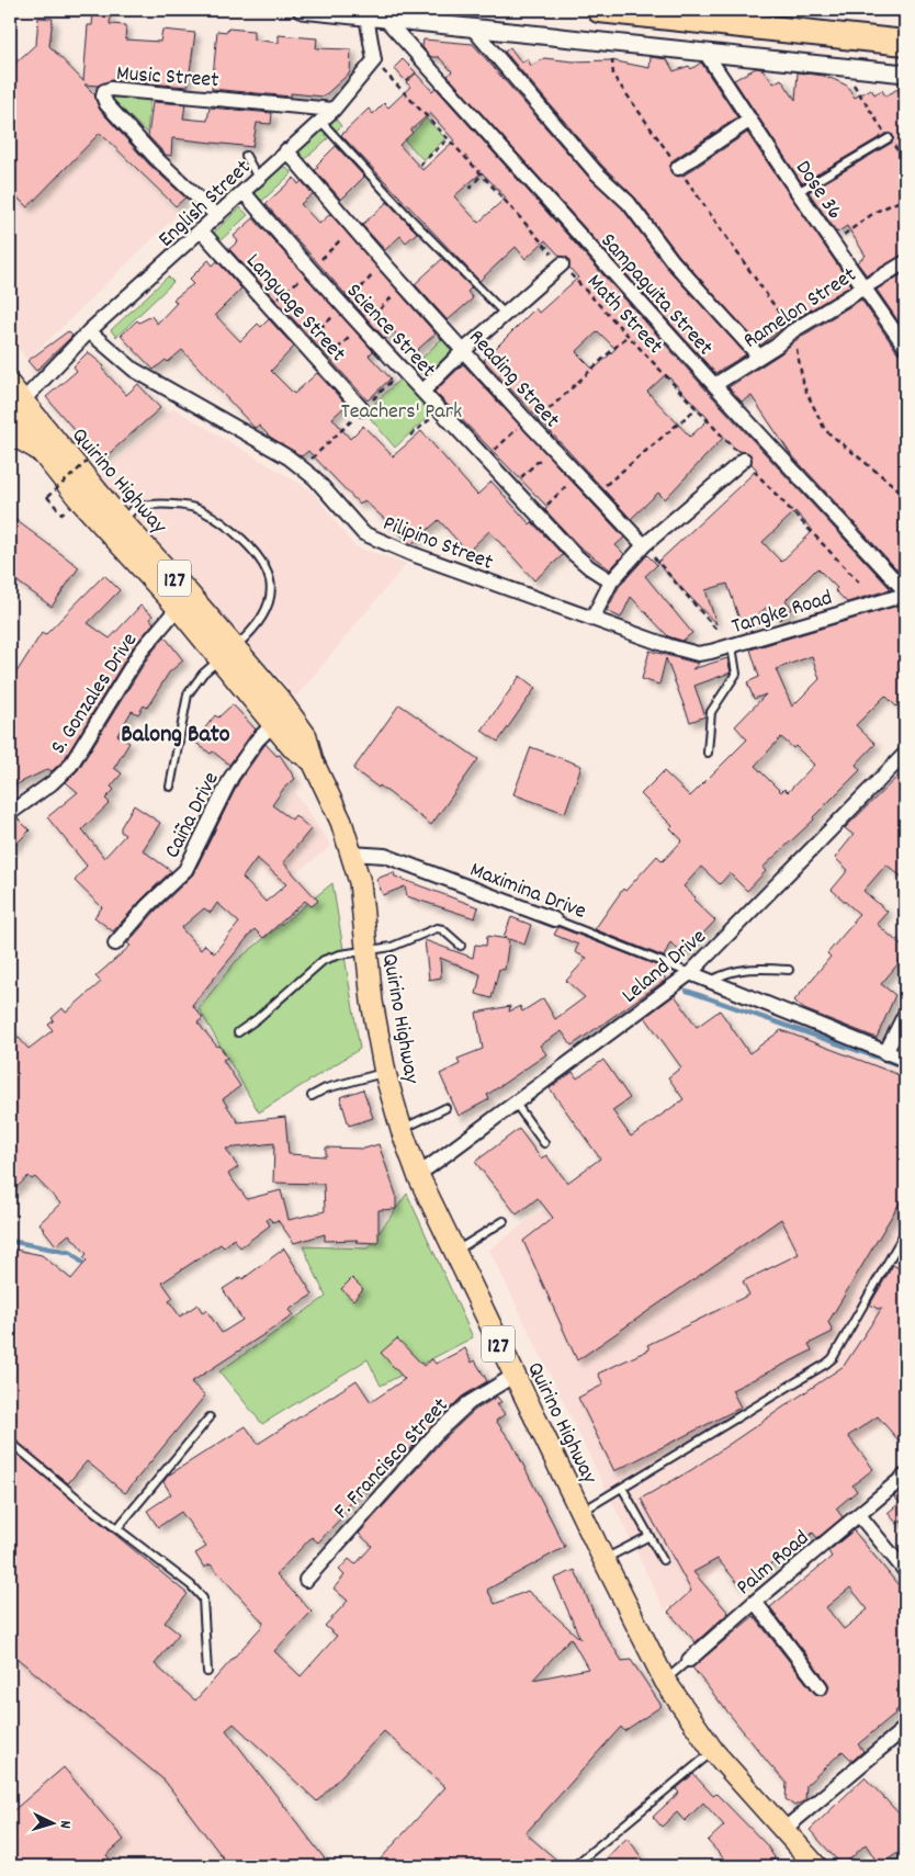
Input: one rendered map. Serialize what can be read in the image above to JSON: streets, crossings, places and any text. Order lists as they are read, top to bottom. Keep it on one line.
{"streets":{"main road":["Quirino Highway","127"],"street":["Music Street","Dose 36","English Street","Sampaguita Street","Language Street","Ramelon Street","Science Street","Reading Street","Pilipino Street","Tangke Road","S. Gonzales Drive","Caiña Drive","Maximina Drive","Leland Drive","F. Francisco Street","Palm Road"],"path":["Math Street"]},"crossings":[["Music Street","English Street"],["Dose 36","Ramelon Street"],["English Street","Language Street"],["English Street","Math Street"],["English Street","Science Street"],["English Street","Reading Street"],["English Street","Quirino Highway"],["English Street","Pilipino Street"],["Sampaguita Street","Ramelon Street"],["Sampaguita Street","Tangke Road"],["Quirino Highway","S. Gonzales Drive"],["Quirino Highway","Caiña Drive"],["Quirino Highway","Maximina Drive"],["Quirino Highway","Leland Drive"],["Quirino Highway","F. Francisco Street"],["Quirino Highway","Palm Road"],["Pilipino Street","Tangke Road"],["Maximina Drive","Leland Drive"]],"districts":["Balong Bato"],"parks":["Teachers' Park"],"north":"right"}
